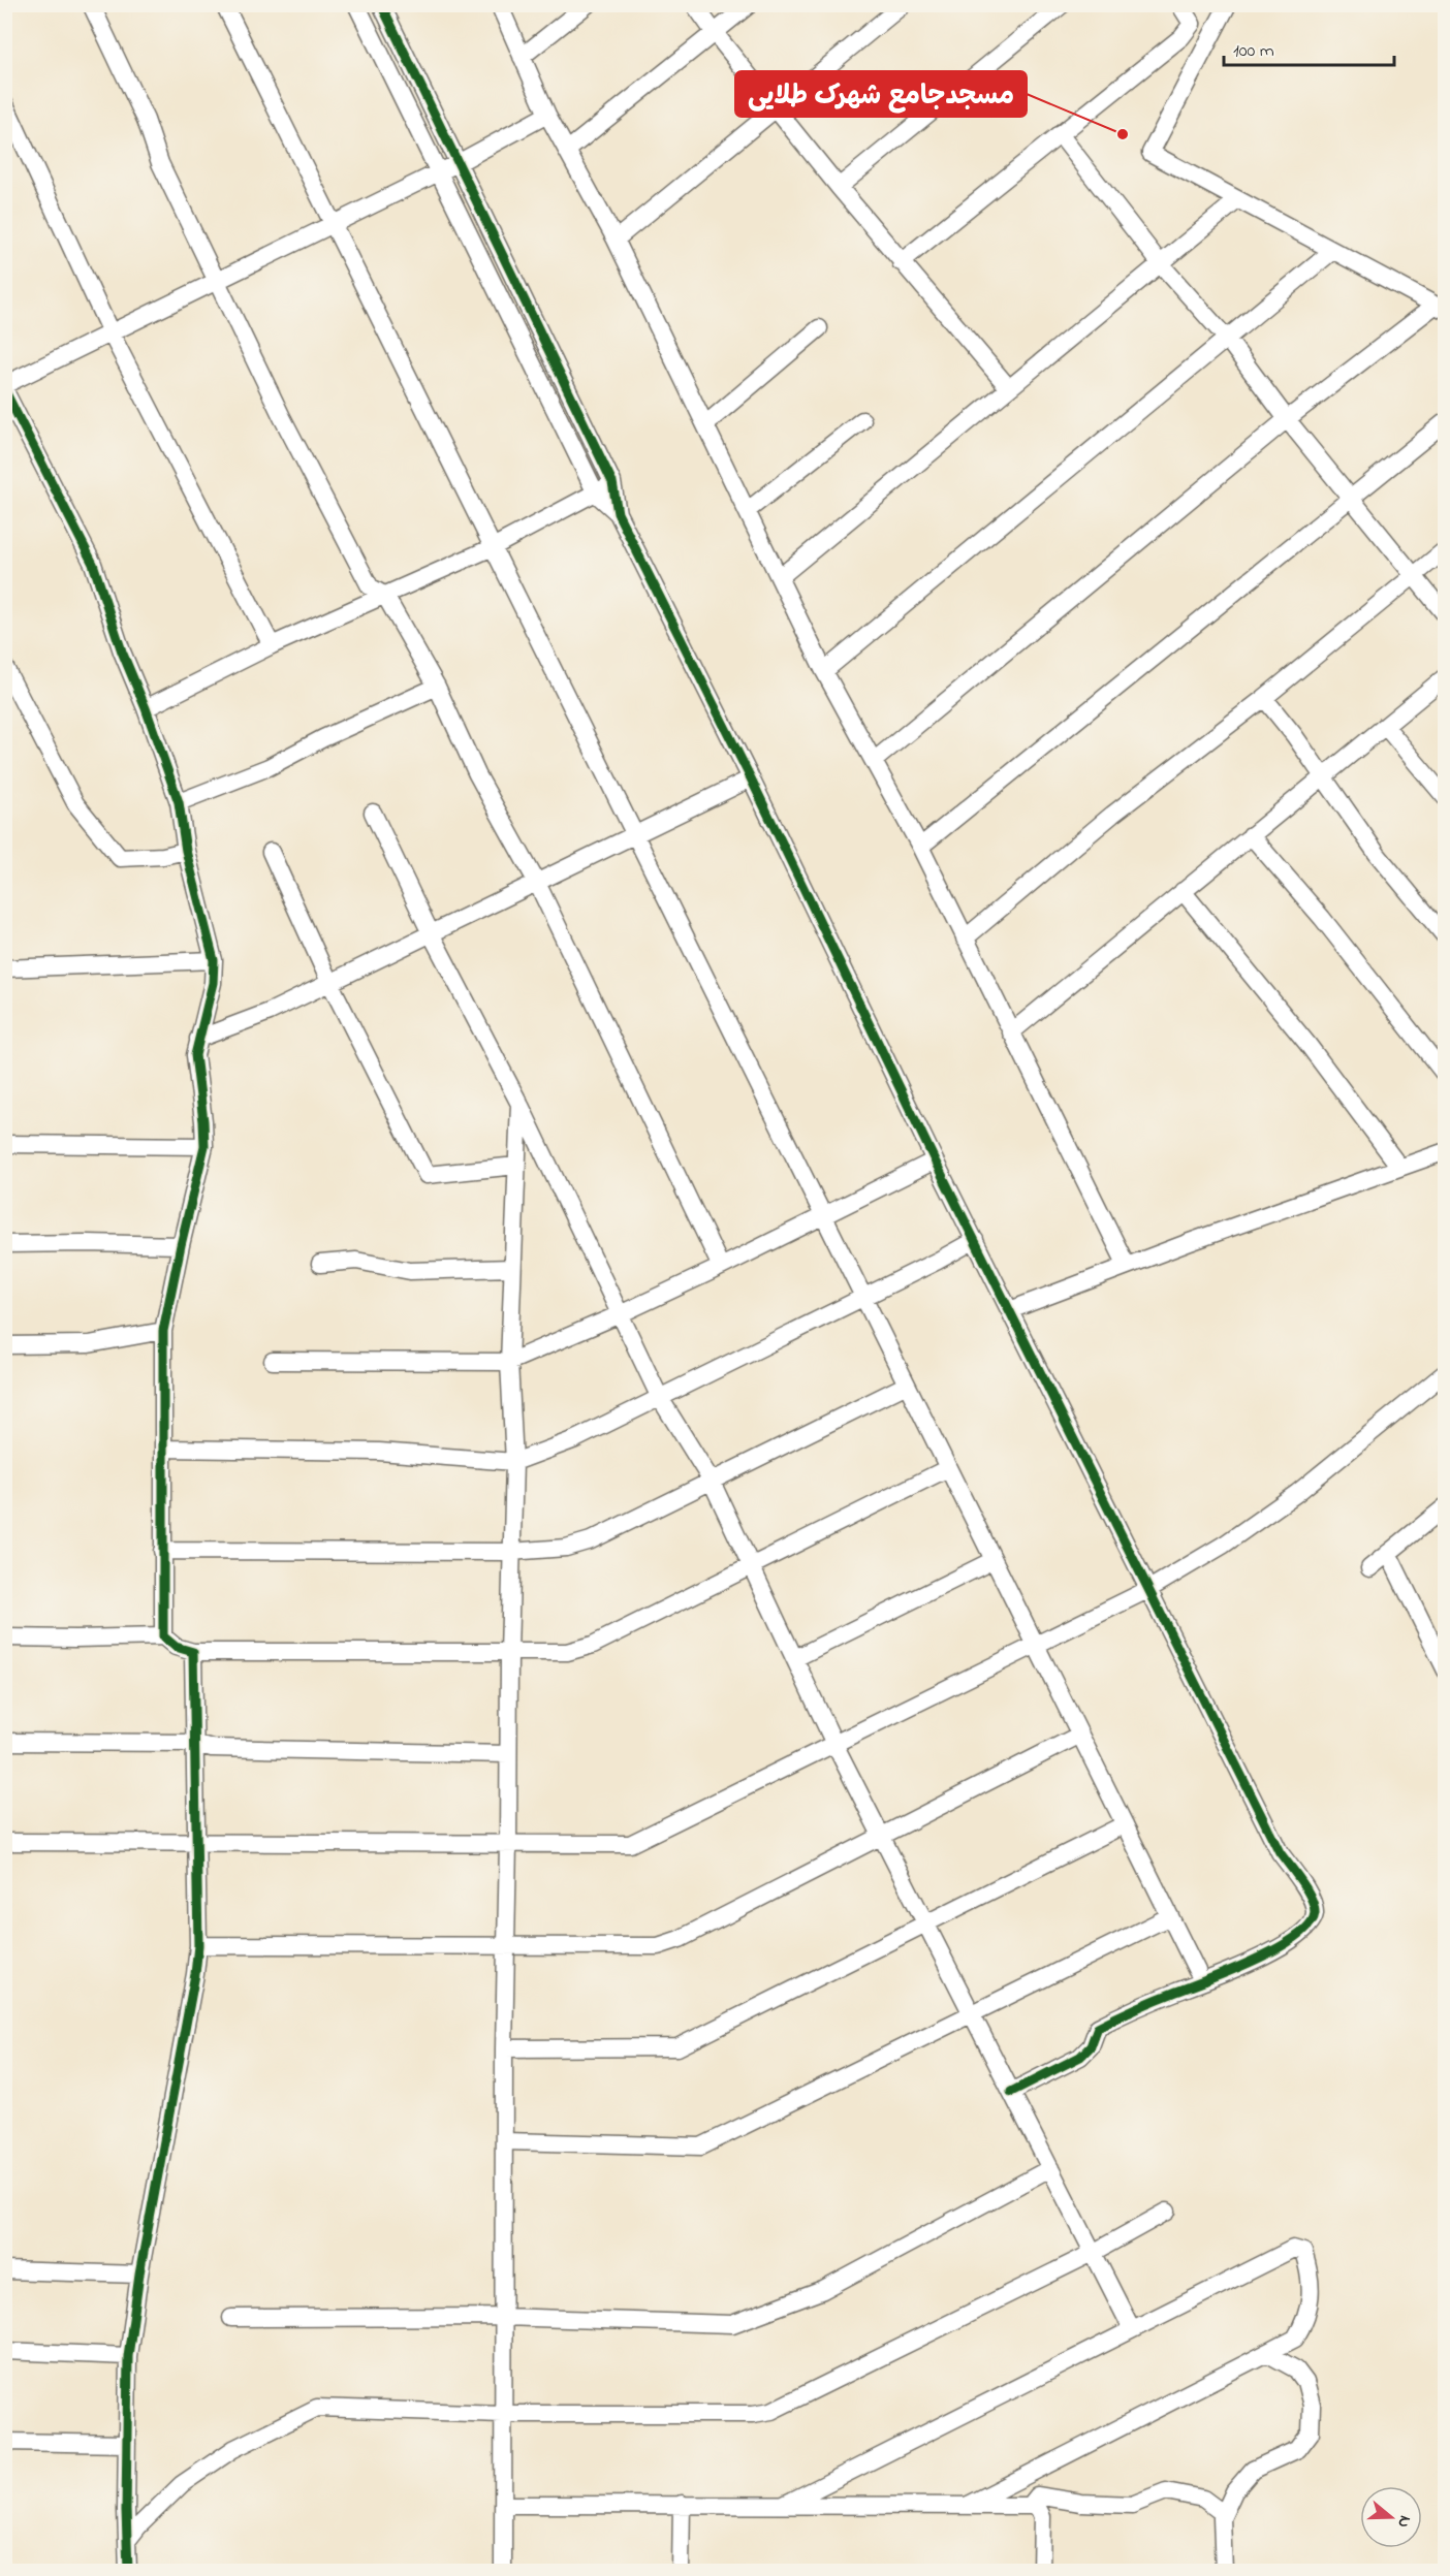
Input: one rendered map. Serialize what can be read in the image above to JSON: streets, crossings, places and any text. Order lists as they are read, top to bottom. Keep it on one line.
{"places":["مسجدجامع شهرک طلایی"],"scale_bar":"100 m","north":"right"}
